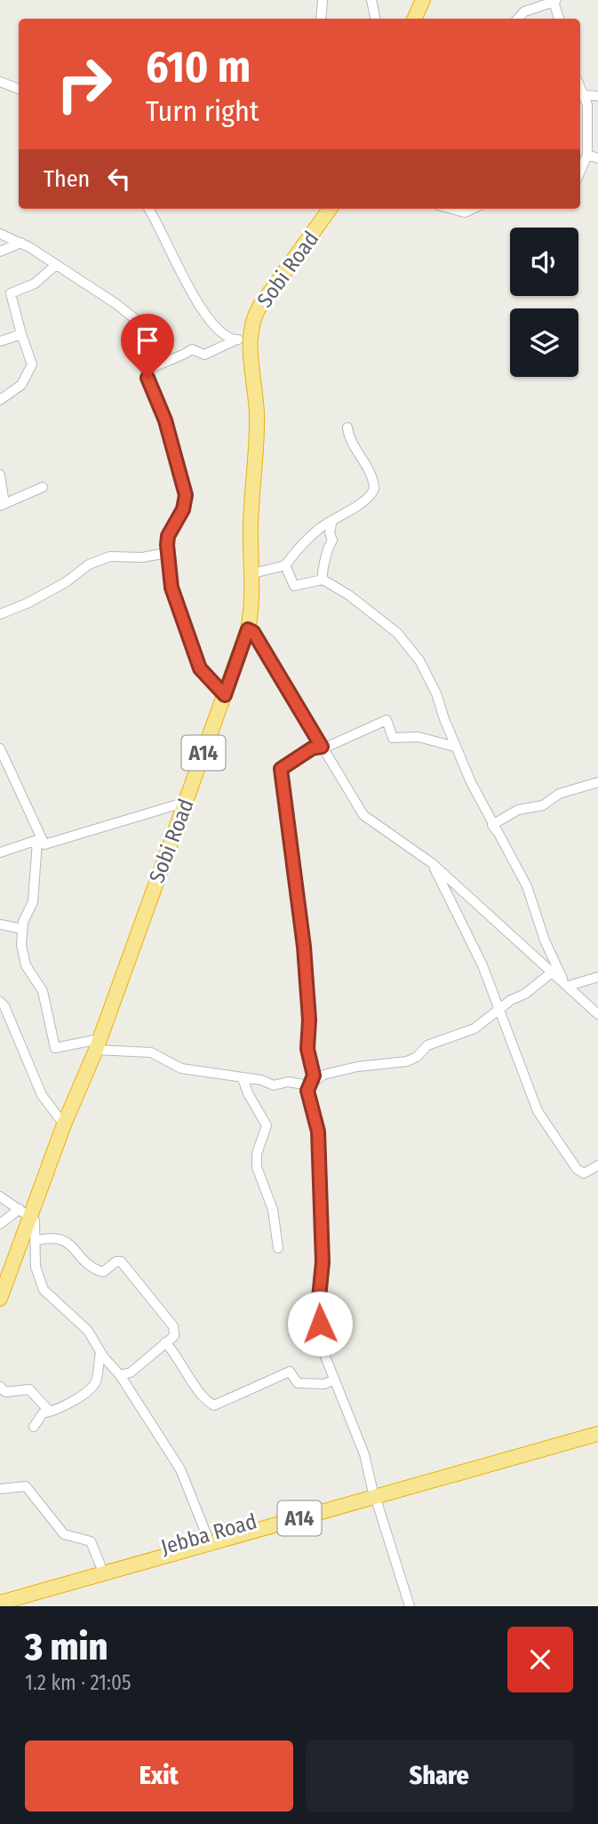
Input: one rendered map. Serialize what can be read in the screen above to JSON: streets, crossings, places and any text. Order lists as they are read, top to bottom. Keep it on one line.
{"streets":{"highway":["Sobi Road","A14","Jebba Road"]},"crossings":[["A14","Jebba Road"]],"page":{"turn":["610 m","Turn right"],"then":"Then","heading":["3 min","1.2 km · 21:05"],"buttons":["Exit","Share"]}}
